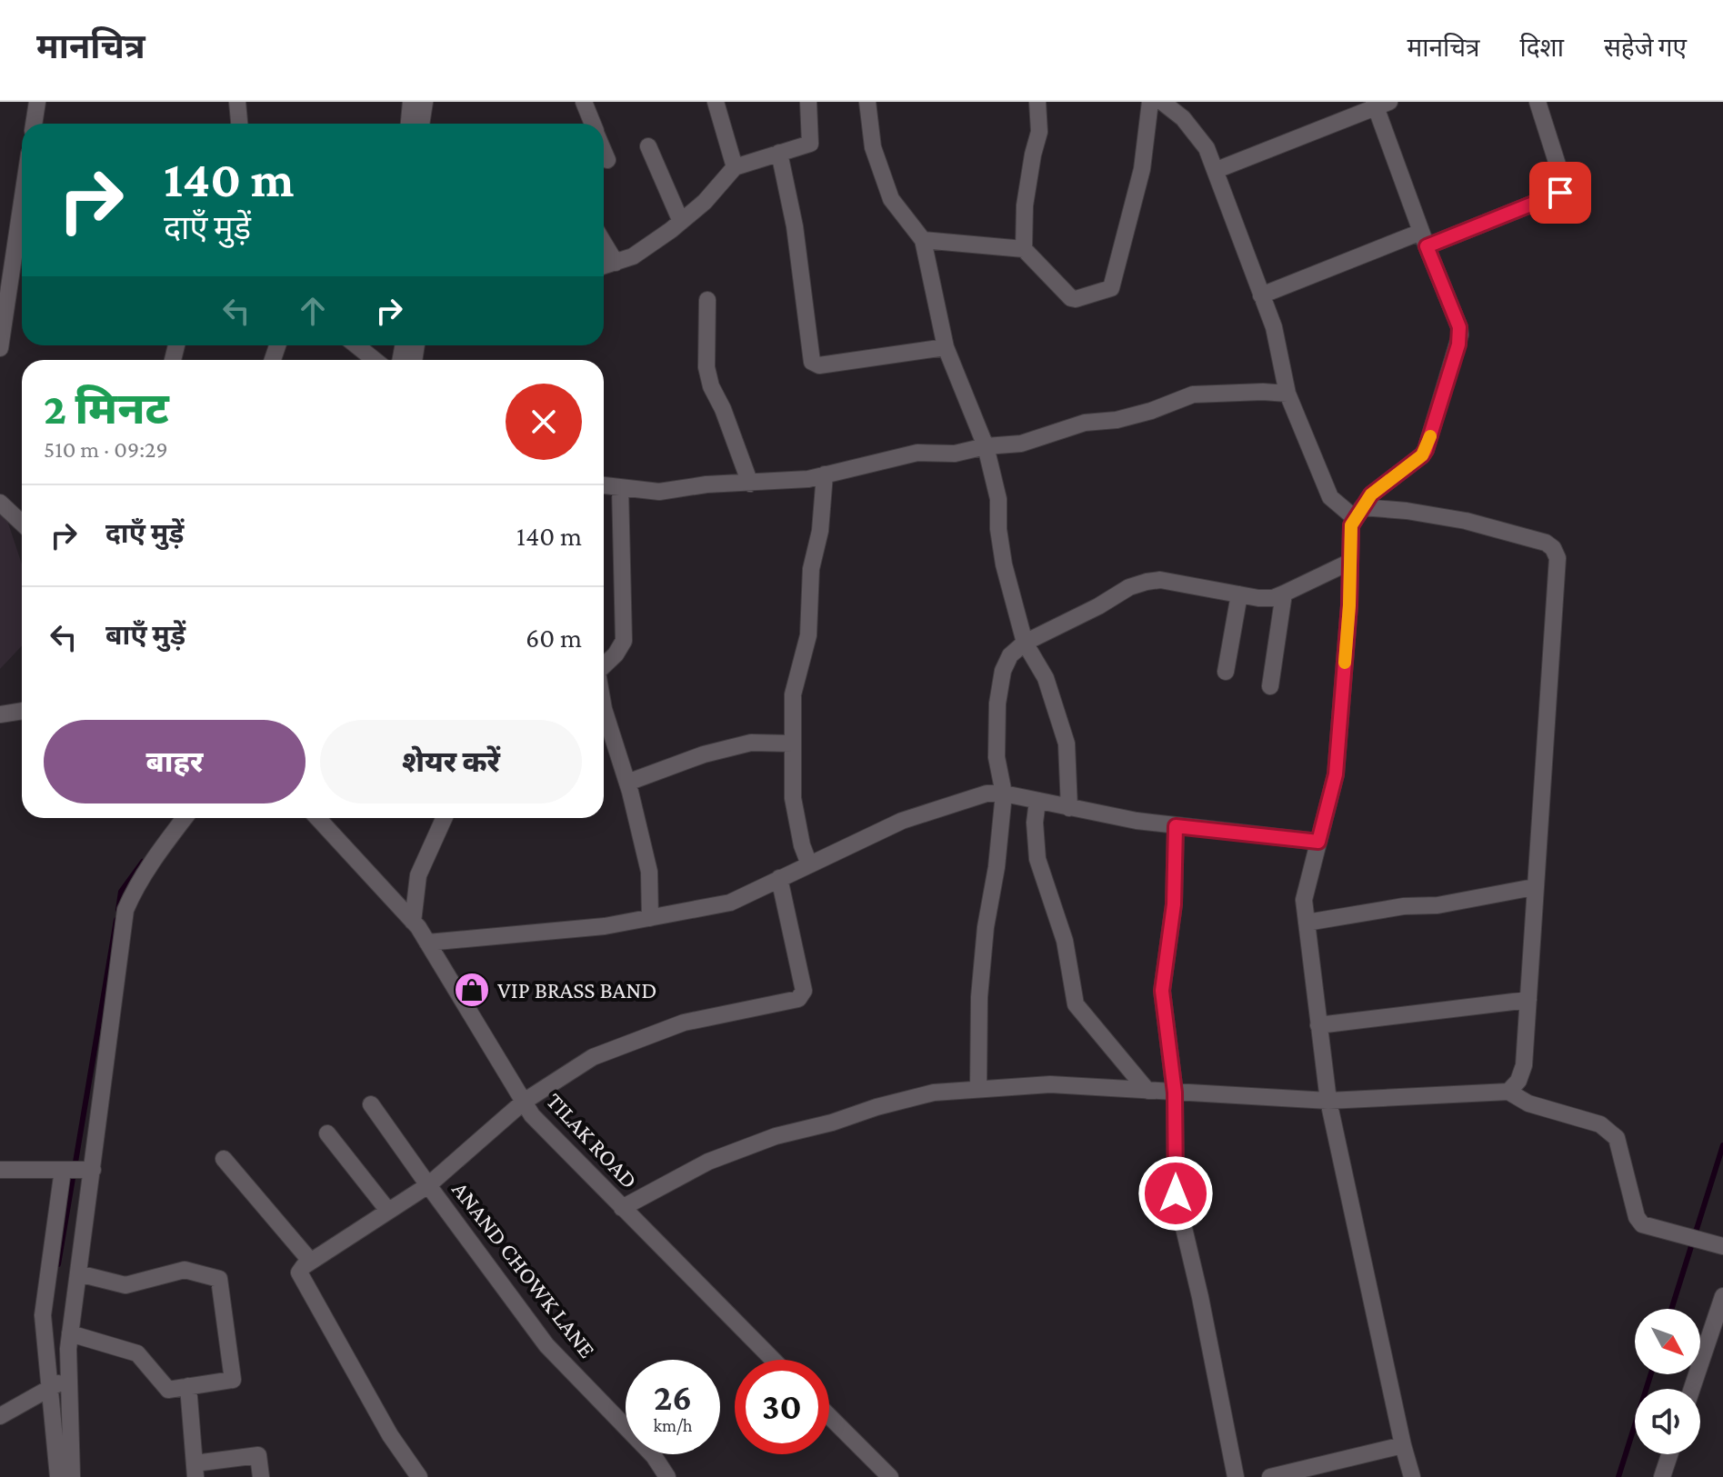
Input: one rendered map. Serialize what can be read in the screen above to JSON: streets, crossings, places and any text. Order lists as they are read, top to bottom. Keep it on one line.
{"streets":{"street":["TILAK ROAD","ANAND CHOWK LANE"]},"crossings":[["TILAK ROAD","ANAND CHOWK LANE"]],"places":{"shop":["VIP BRASS BAND"]},"north":"bottom right","page":{"header":"मानचित्र","nav":["मानचित्र","दिशा","सहेजे गए"],"turn":["140 m","दाएँ मुड़ें"],"heading":["2 मिनट","510 m · 09:29"],"list":[{"name":"दाएँ मुड़ें","value":"140 m"},{"name":"बाएँ मुड़ें","value":"60 m"}],"buttons":["बाहर","शेयर करें"],"speed":"26 km/h","limit":"30"}}
